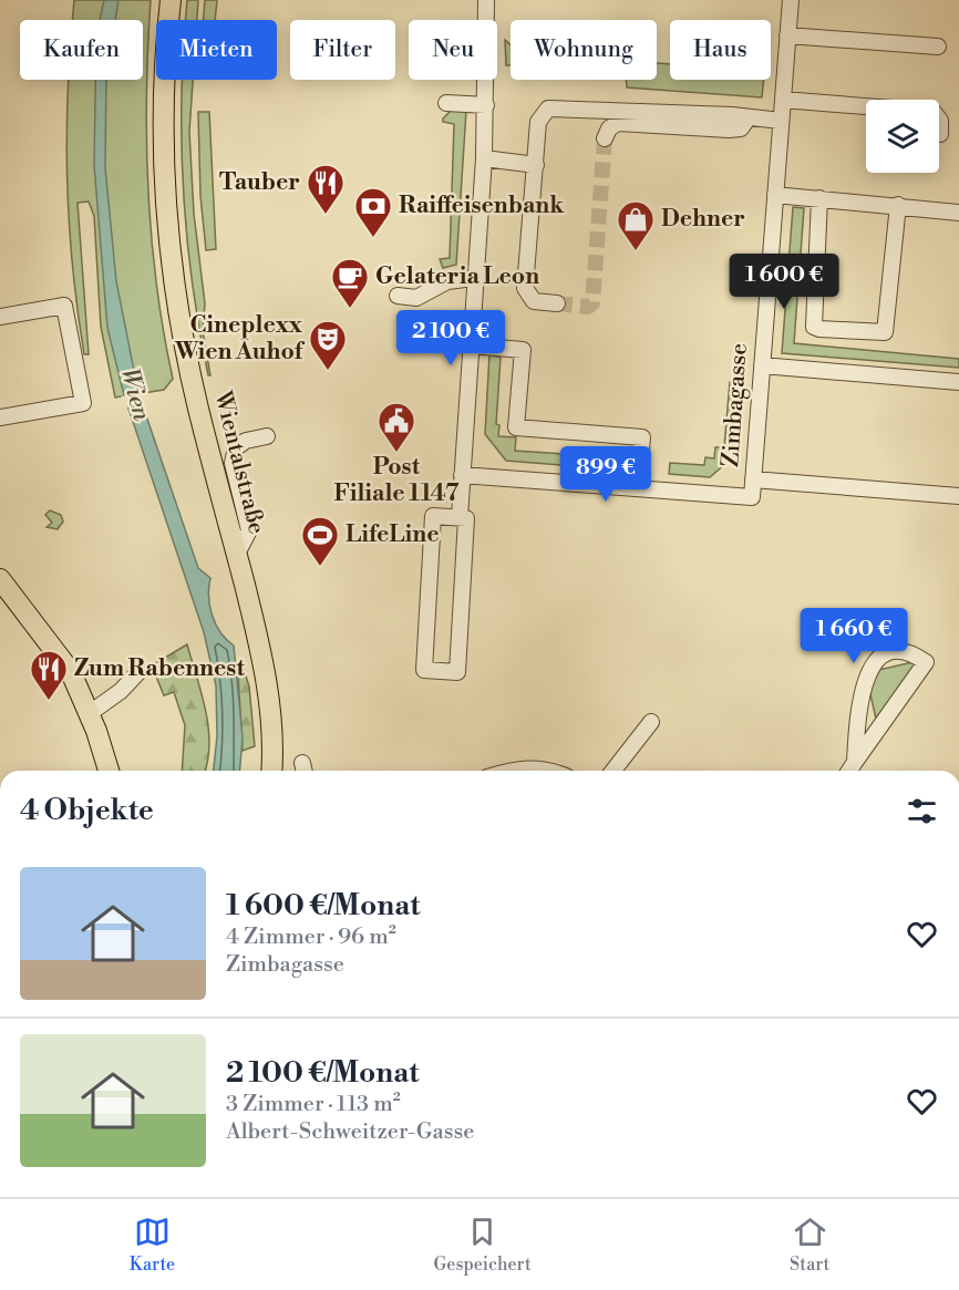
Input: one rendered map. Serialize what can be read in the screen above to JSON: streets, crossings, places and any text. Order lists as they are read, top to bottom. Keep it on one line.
{"streets":{"main road":["Wientalstraße"],"street":["Zimbagasse"]},"water":["Wien"],"places":{"restaurant":["Tauber","Zum Rabennest"],"bank":["Raiffeisenbank"],"shop":["Dehner"],"cafe":["Gelateria Leon"],"theatre":["Cineplexx Wien Auhof"],"public building":["Post Filiale 1147"],"sports":["LifeLine"]},"page":{"chip":["Kaufen","Mieten","Filter","Neu","Wohnung","Haus"],"price":["1 600 €","2 100 €","899 €","1 660 €"],"heading":"4 Objekte","list":[{"name":"1 600 €/Monat","note":"4 Zimmer · 96 m² · Zimbagasse"},{"name":"2 100 €/Monat","note":"3 Zimmer · 113 m² · Albert-Schweitzer-Gasse"}],"tabs":["Karte","Gespeichert","Start"]}}
